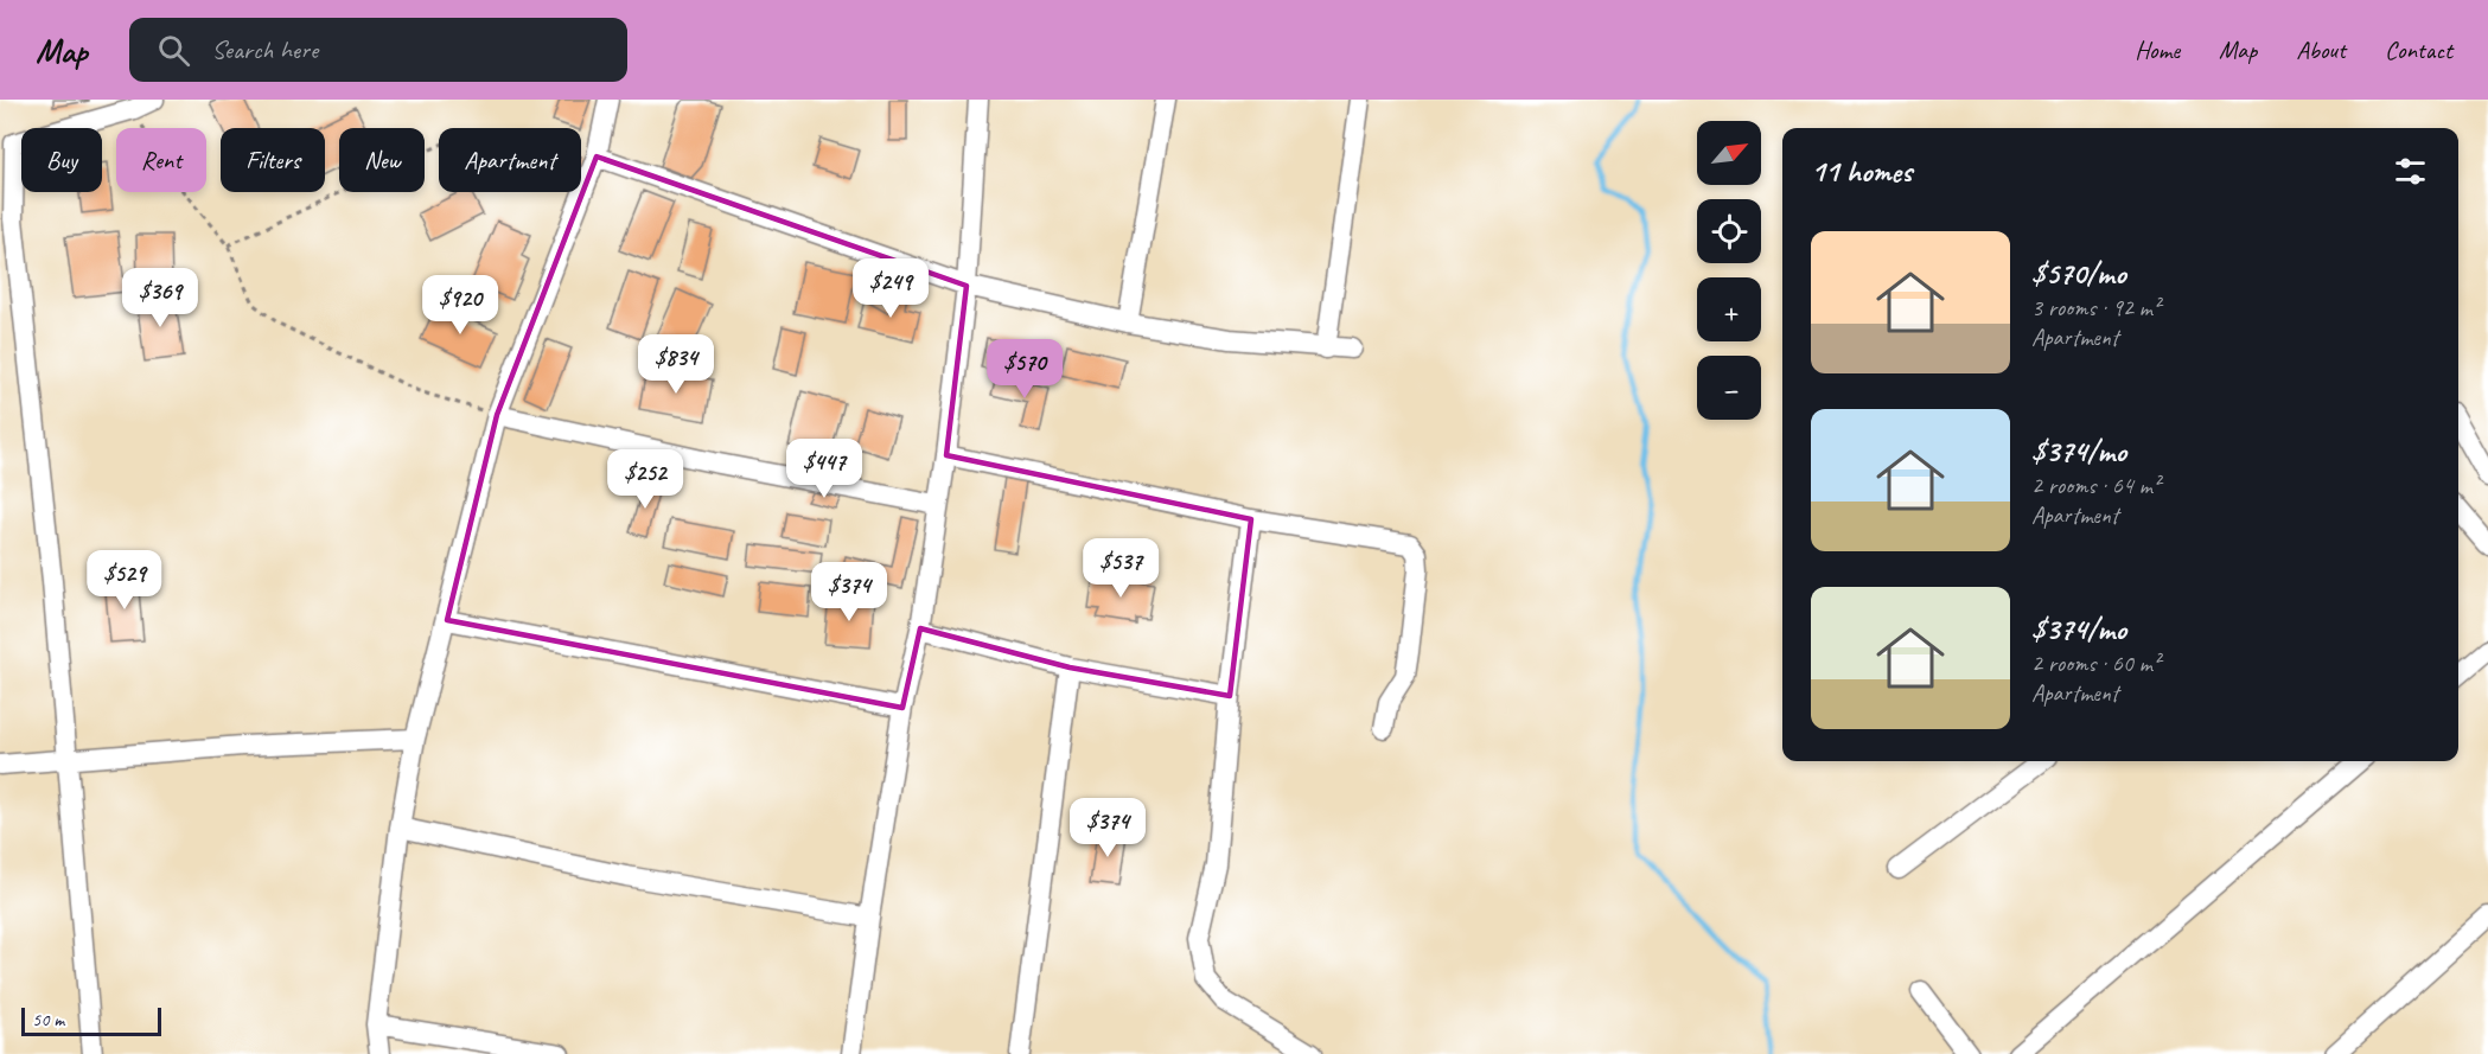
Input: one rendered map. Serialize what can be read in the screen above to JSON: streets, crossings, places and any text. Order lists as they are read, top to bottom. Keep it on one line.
{"scale_bar":"50 m","north":"top right","page":{"header":"Map","search":"Search here","nav":["Home","Map","About","Contact"],"map_buttons":["+","−"],"chip":["Buy","Rent","Filters","New","Apartment"],"heading":"11 homes","list":[{"name":"$570/mo","note":"3 rooms · 92 m² · Apartment"},{"name":"$374/mo","note":"2 rooms · 64 m² · Apartment"},{"name":"$374/mo","note":"2 rooms · 60 m² · Apartment"}],"price":["$249","$369","$920","$834","$570","$447","$252","$537","$529","$374","$374"],"scale":"50 m"}}
